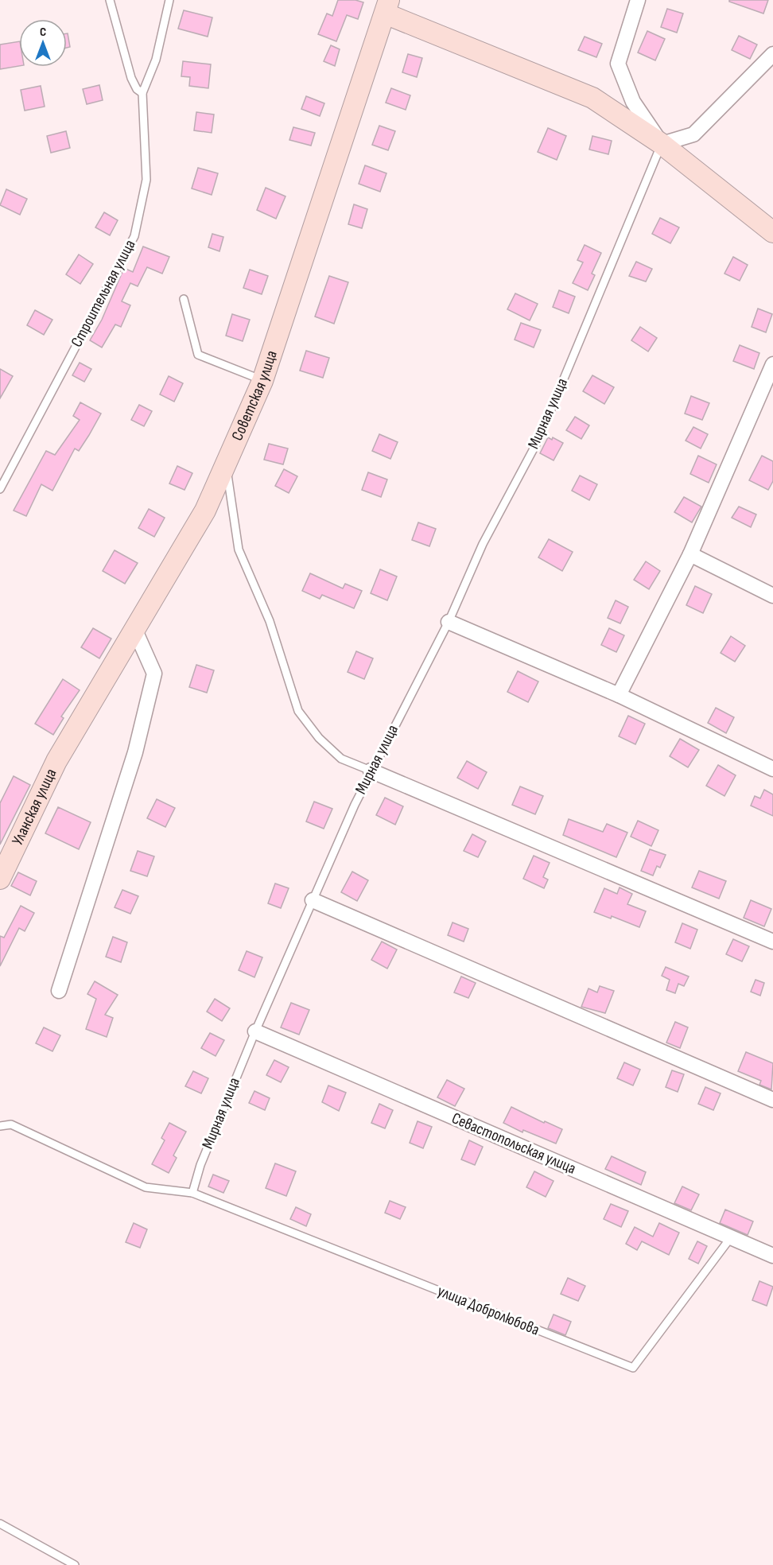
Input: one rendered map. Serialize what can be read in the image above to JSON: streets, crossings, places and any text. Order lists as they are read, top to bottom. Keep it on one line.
{"streets":{"street":["Советская улица","Уланская улица","Севастопольская улица"],"lane":["Строительная улица","Мирная улица","улица Добролюбова"]},"crossings":[["Советская улица","Уланская улица"],["Мирная улица","Севастопольская улица"],["Мирная улица","улица Добролюбова"],["Севастопольская улица","улица Добролюбова"]],"north":"top"}
